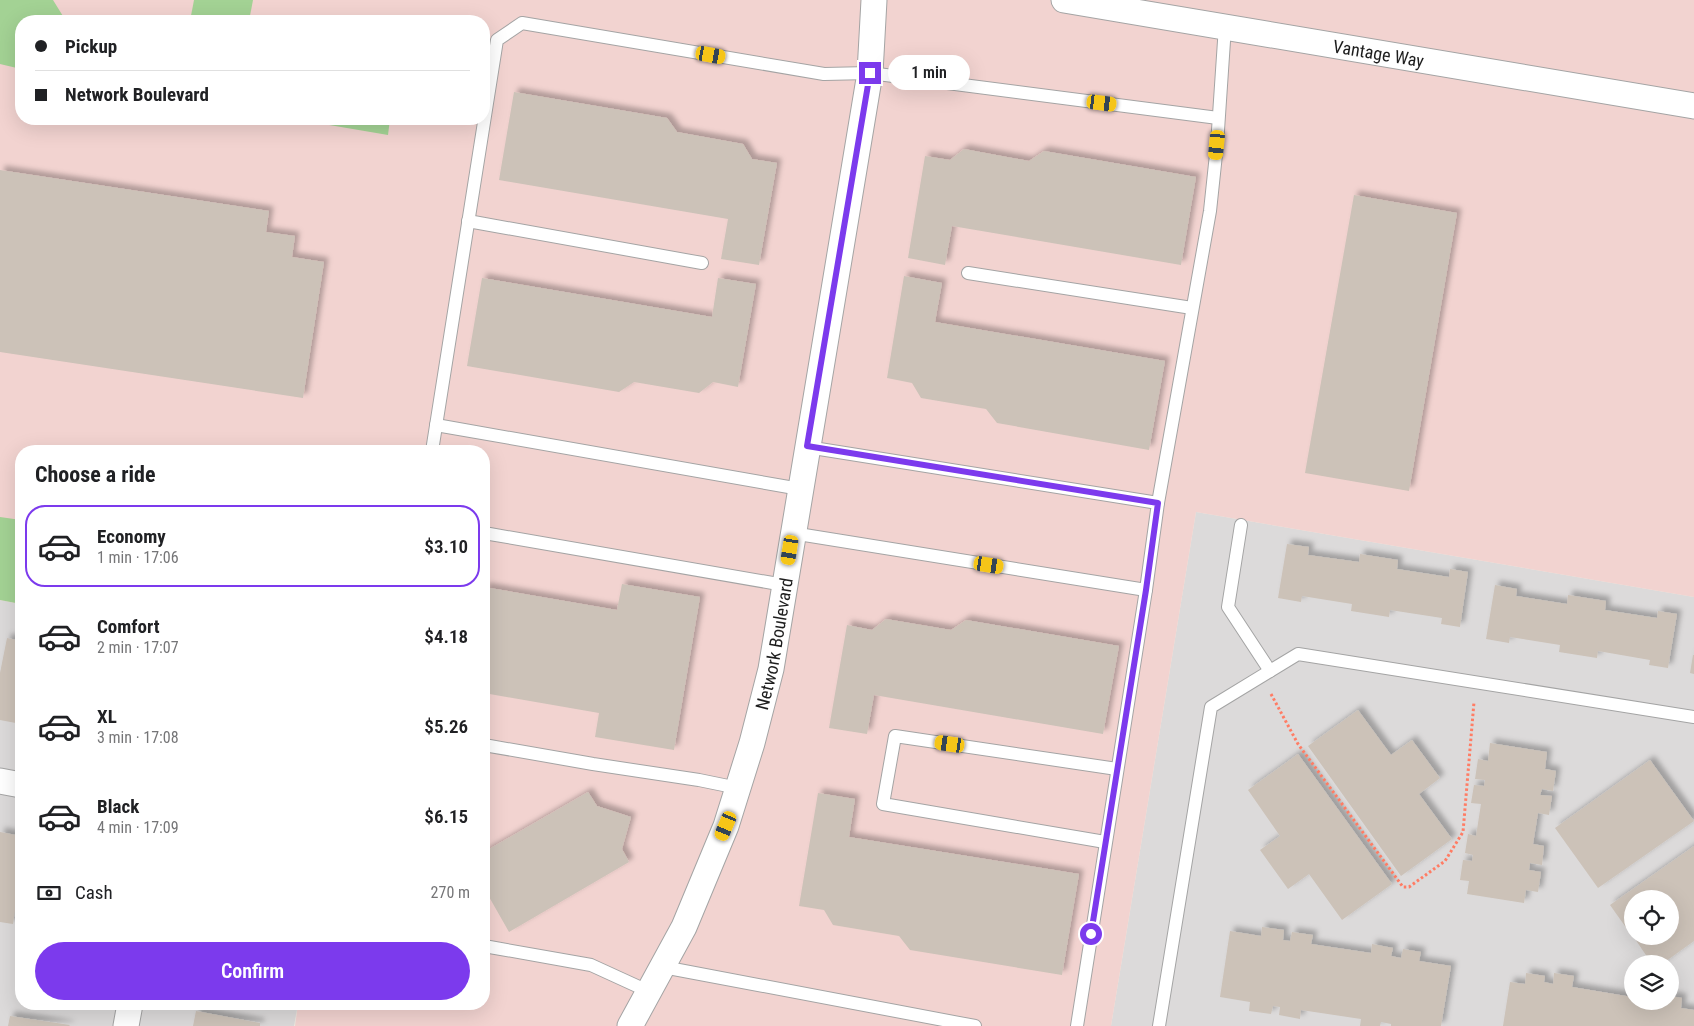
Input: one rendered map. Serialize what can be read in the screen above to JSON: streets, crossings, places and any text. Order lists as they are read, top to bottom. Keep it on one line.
{"streets":{"street":["Vantage Way","Network Boulevard"]},"page":{"banner":["Pickup","Network Boulevard"],"bubble":"1 min","heading":"Choose a ride","list":[{"name":"Economy","note":"1 min · 17:06","value":"$3.10"},{"name":"Comfort","note":"2 min · 17:07","value":"$4.18"},{"name":"XL","note":"3 min · 17:08","value":"$5.26"},{"name":"Black","note":"4 min · 17:09","value":"$6.15"}],"pay":["Cash","270 m"],"buttons":"Confirm"}}
